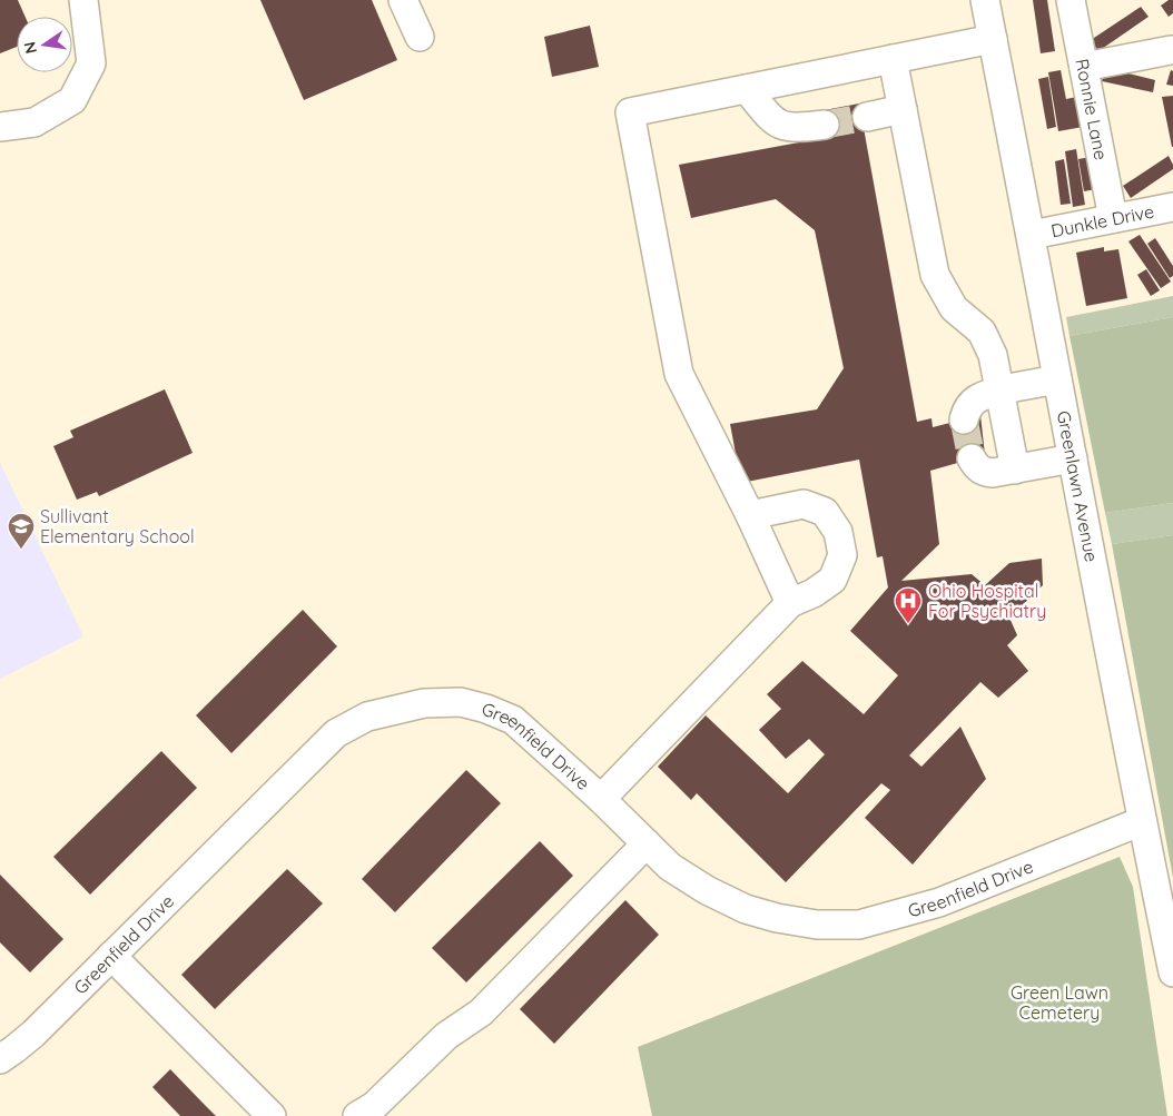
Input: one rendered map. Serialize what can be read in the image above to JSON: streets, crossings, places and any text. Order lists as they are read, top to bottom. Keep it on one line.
{"streets":{"street":["Ronnie Lane","Dunkle Drive","Greenlawn Avenue","Greenfield Drive"]},"crossings":[["Ronnie Lane","Dunkle Drive"],["Dunkle Drive","Greenlawn Avenue"],["Greenlawn Avenue","Greenfield Drive"]],"parks":["Green Lawn Cemetery"],"places":{"school or university":["Sullivant Elementary School"],"hospital":["Ohio Hospital For Psychiatry"]},"north":"left"}
